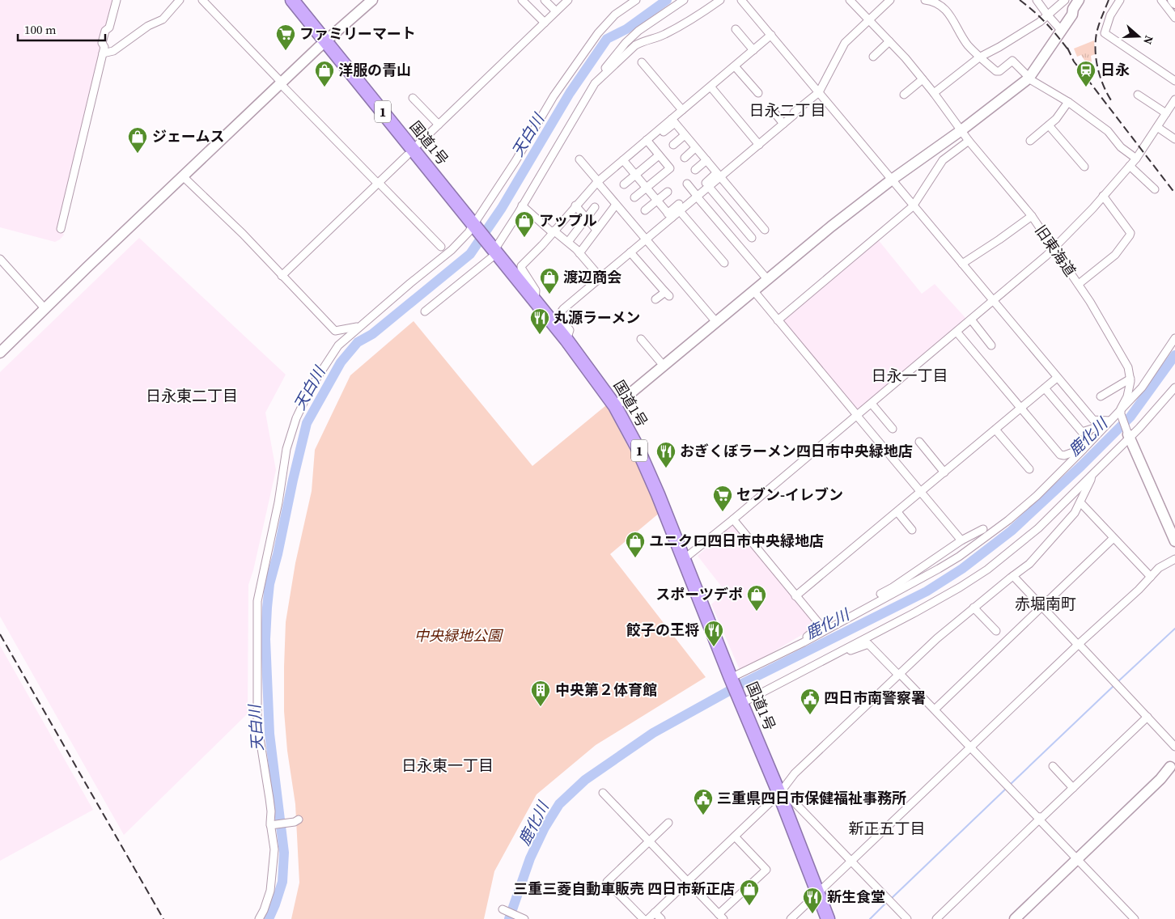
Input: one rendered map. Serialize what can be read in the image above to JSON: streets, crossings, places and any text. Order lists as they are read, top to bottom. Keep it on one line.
{"streets":{"highway":["1","国道1号"],"street":["旧東海道"]},"districts":["日永二丁目","日永一丁目","日永東二丁目","赤堀南町","日永東一丁目","新正五丁目"],"water":["天白川","鹿化川"],"parks":["中央緑地公園"],"places":{"supermarket":["ファミリーマート","セブン-イレブン"],"shop":["洋服の青山","ジェームス","アップル","渡辺商会","ユニクロ四日市中央緑地店","スポーツデポ","三重三菱自動車販売 四日市新正店"],"station":["日永"],"restaurant":["丸源ラーメン","おぎくぼラーメン四日市中央緑地店","餃子の王将","新生食堂"],"building":["中央第２体育館"],"public building":["四日市南警察署","三重県四日市保健福祉事務所"]},"scale_bar":"100 m","north":"right"}
